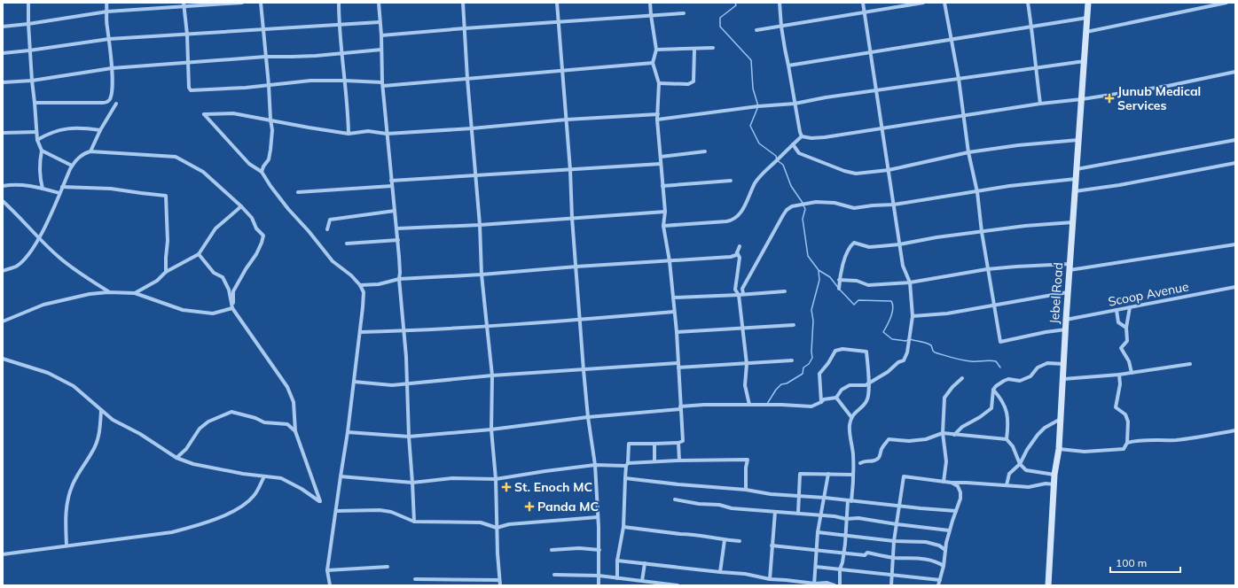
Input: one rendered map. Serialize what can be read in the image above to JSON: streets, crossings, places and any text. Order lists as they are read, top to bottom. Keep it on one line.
{"streets":{"main road":["Jebel Road"],"street":["Scoop Avenue"]},"crossings":[["Jebel Road","Scoop Avenue"]],"places":{"health":["Junub Medical Services","St. Enoch MC","Panda MC"]},"scale_bar":"100 m"}
